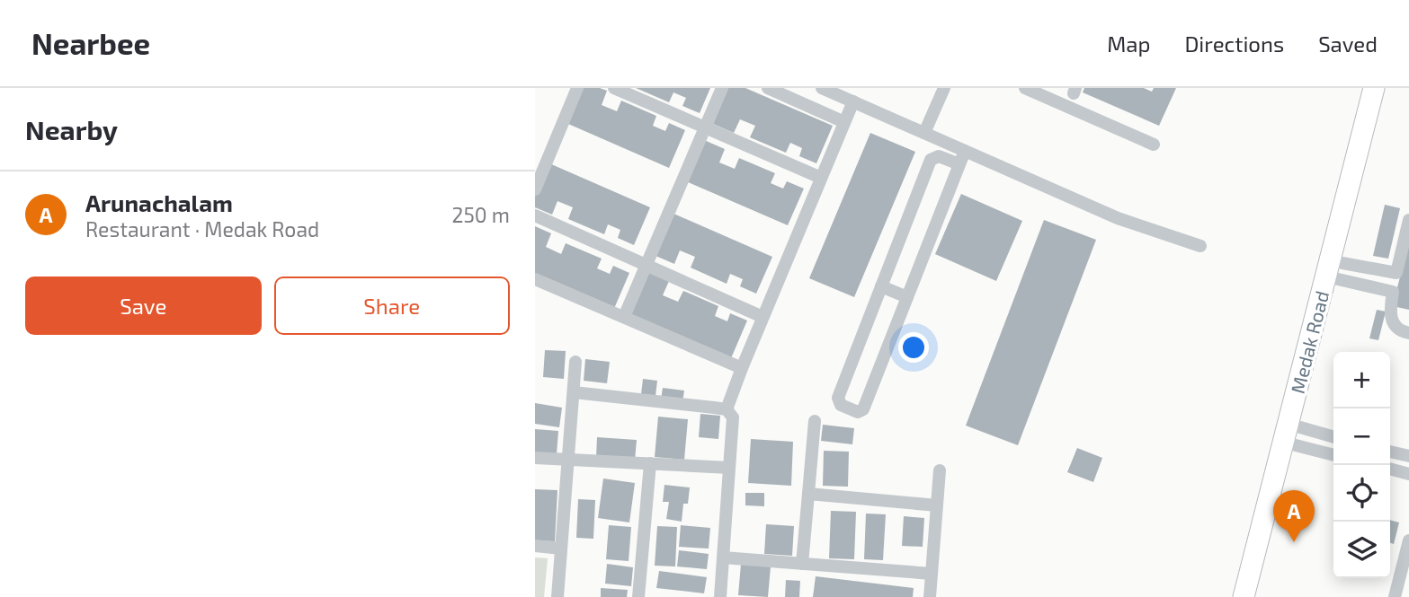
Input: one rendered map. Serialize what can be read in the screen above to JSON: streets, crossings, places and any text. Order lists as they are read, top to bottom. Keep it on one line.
{"streets":{"main road":["Medak Road"]},"page":{"header":"Nearbee","nav":["Map","Directions","Saved"],"heading":"Nearby","list":[{"mark":"A","name":"Arunachalam","note":"Restaurant · Medak Road","value":"250 m"}],"buttons":["Save","Share"],"map_buttons":["+","−"],"pins":"A"}}
